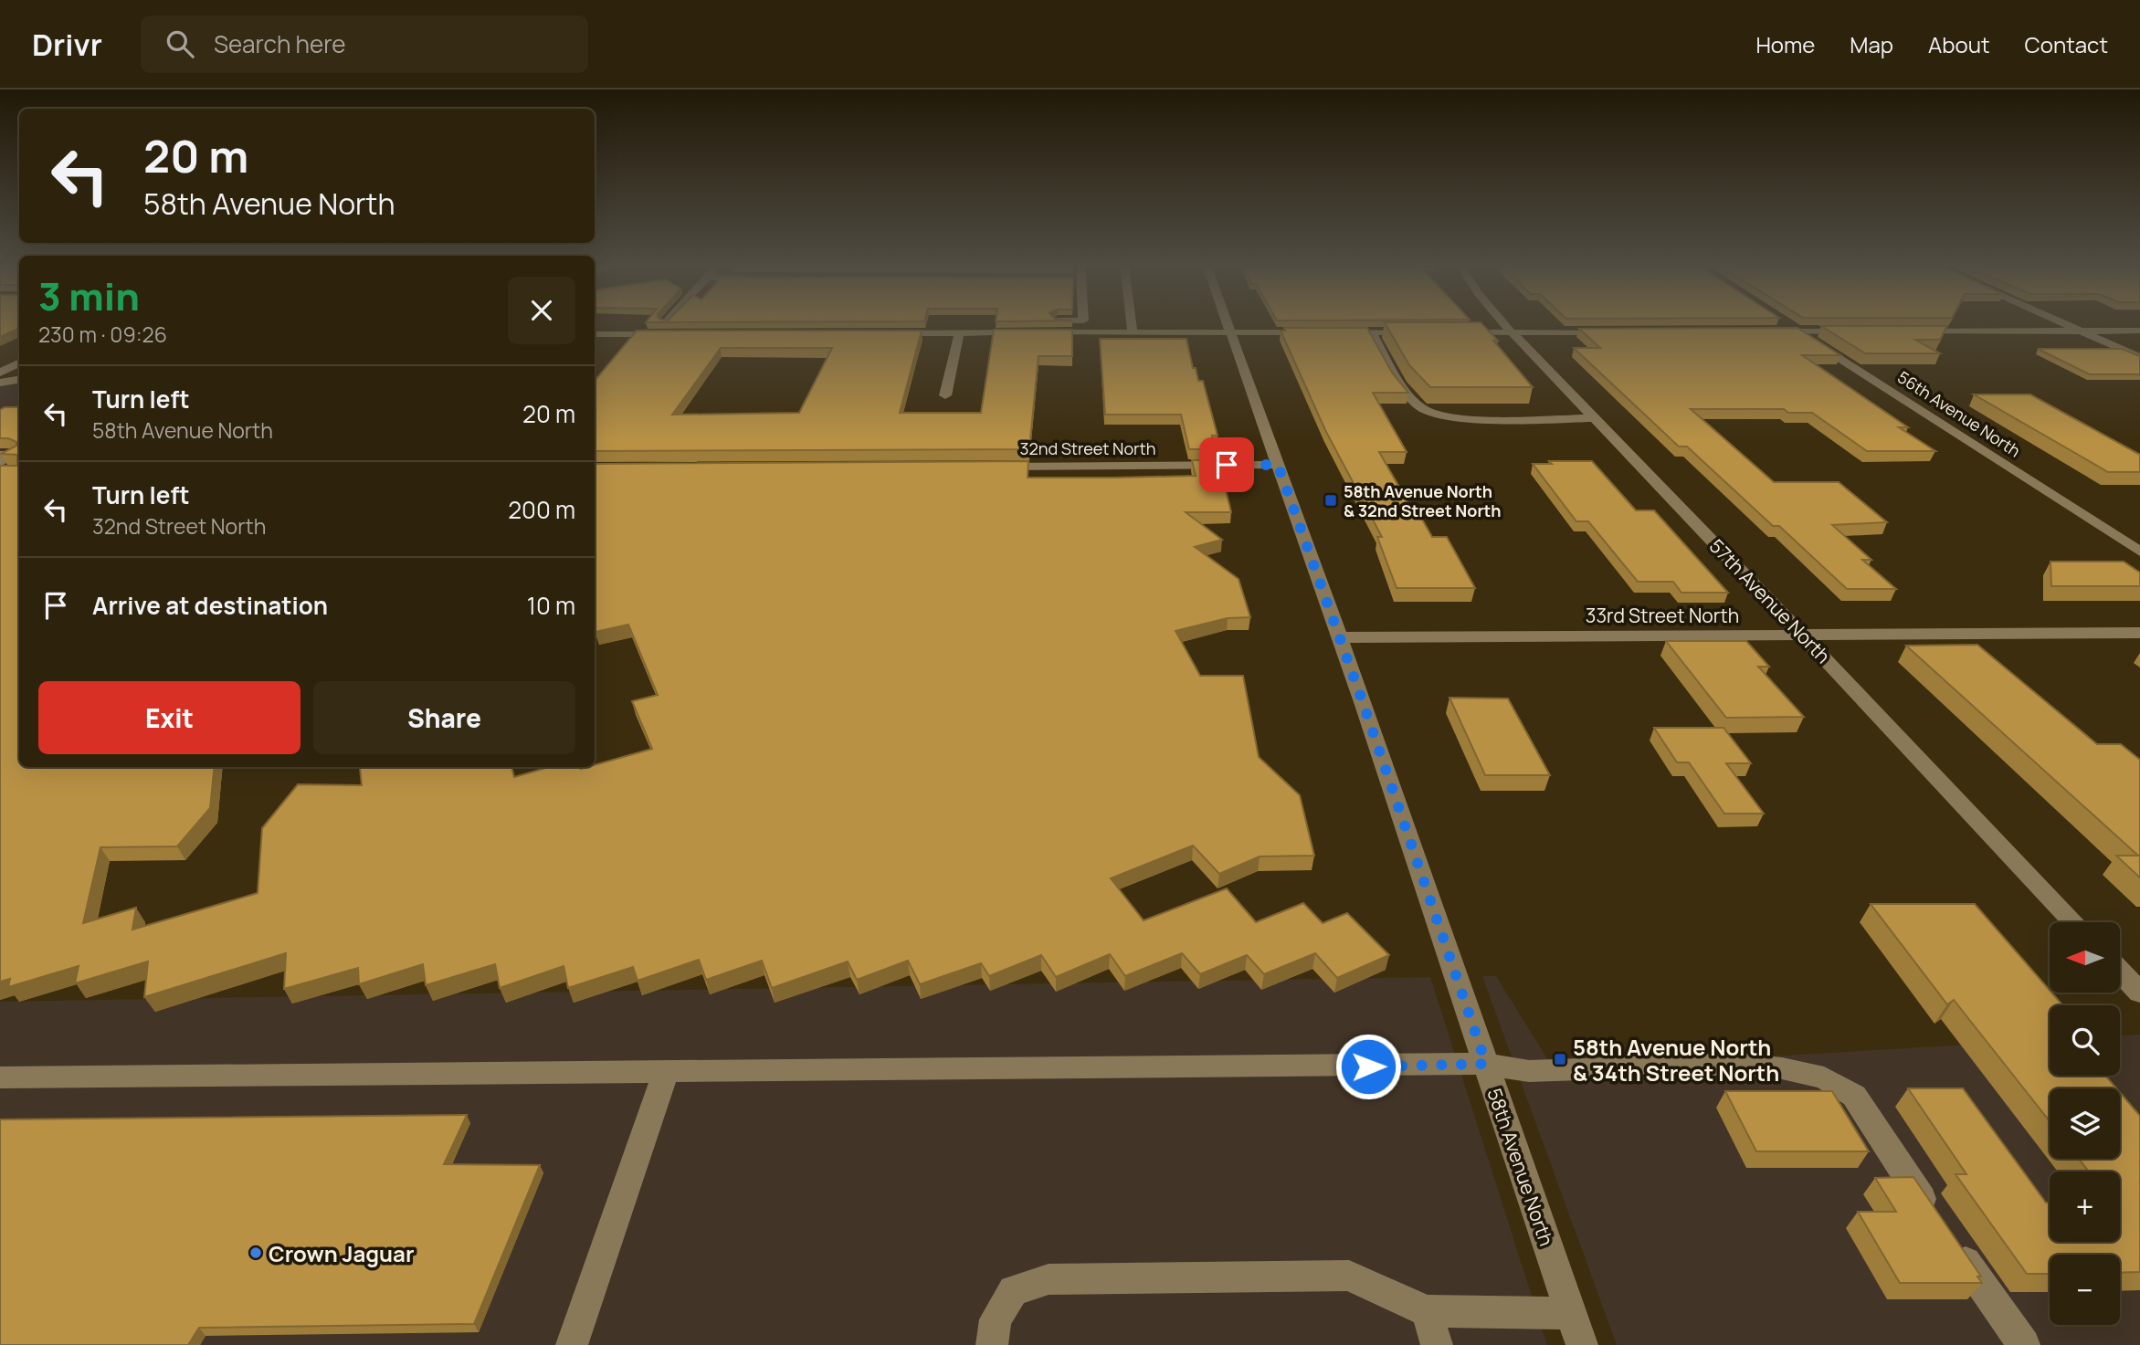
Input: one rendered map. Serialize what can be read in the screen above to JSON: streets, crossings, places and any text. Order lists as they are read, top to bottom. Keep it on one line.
{"streets":{"street":["56th Avenue North","32nd Street North","57th Avenue North","33rd Street North","58th Avenue North"]},"crossings":[["32nd Street North","58th Avenue North"],["57th Avenue North","33rd Street North"],["33rd Street North","58th Avenue North"]],"places":{"transit":["58th Avenue North & 32nd Street North","58th Avenue North & 34th Street North"],"other":["Crown Jaguar"]},"north":"left","page":{"header":"Drivr","search":"Search here","nav":["Home","Map","About","Contact"],"turn":["20 m","58th Avenue North"],"heading":["3 min","230 m · 09:26"],"list":[{"name":"Turn left","note":"58th Avenue North","value":"20 m"},{"name":"Turn left","note":"32nd Street North","value":"200 m"},{"name":"Arrive at destination","value":"10 m"}],"buttons":["Exit","Share"],"map_buttons":["+","−"]}}
